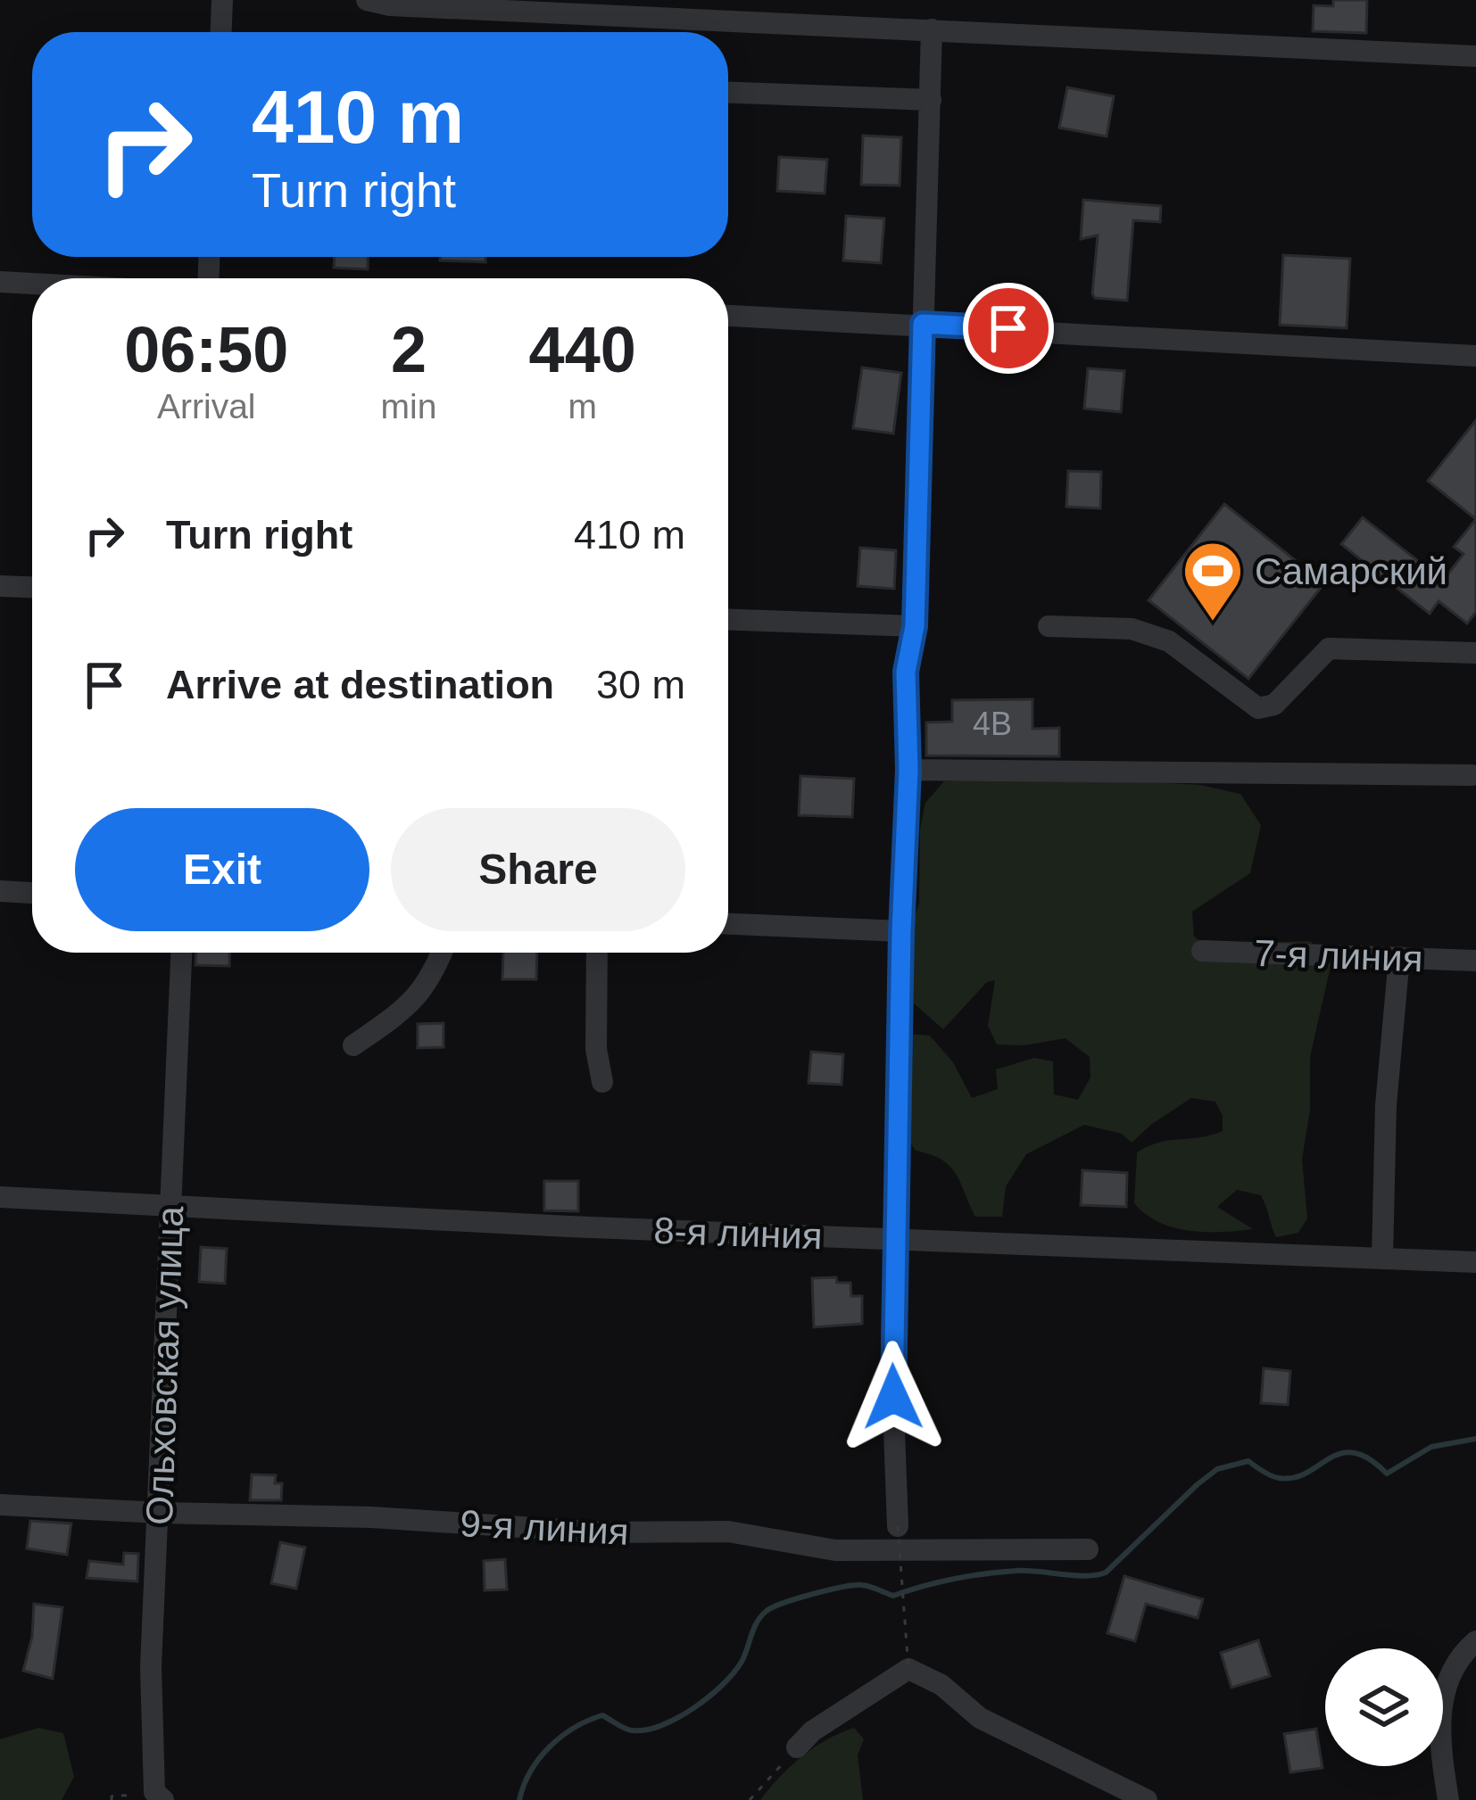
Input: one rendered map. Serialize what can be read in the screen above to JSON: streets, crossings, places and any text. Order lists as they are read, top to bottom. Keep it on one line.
{"streets":{"street":["7-я линия","8-я линия","Ольховская улица","9-я линия"]},"crossings":[["8-я линия","Ольховская улица"],["Ольховская улица","9-я линия"]],"places":{"sports":["Самарский"]},"house_numbers":["4В"],"page":{"turn":["410 m","Turn right"],"eta":["06:50","Arrival","2","min","440","m"],"list":[{"name":"Turn right","value":"410 m"},{"name":"Arrive at destination","value":"30 m"}],"buttons":["Exit","Share"]}}
